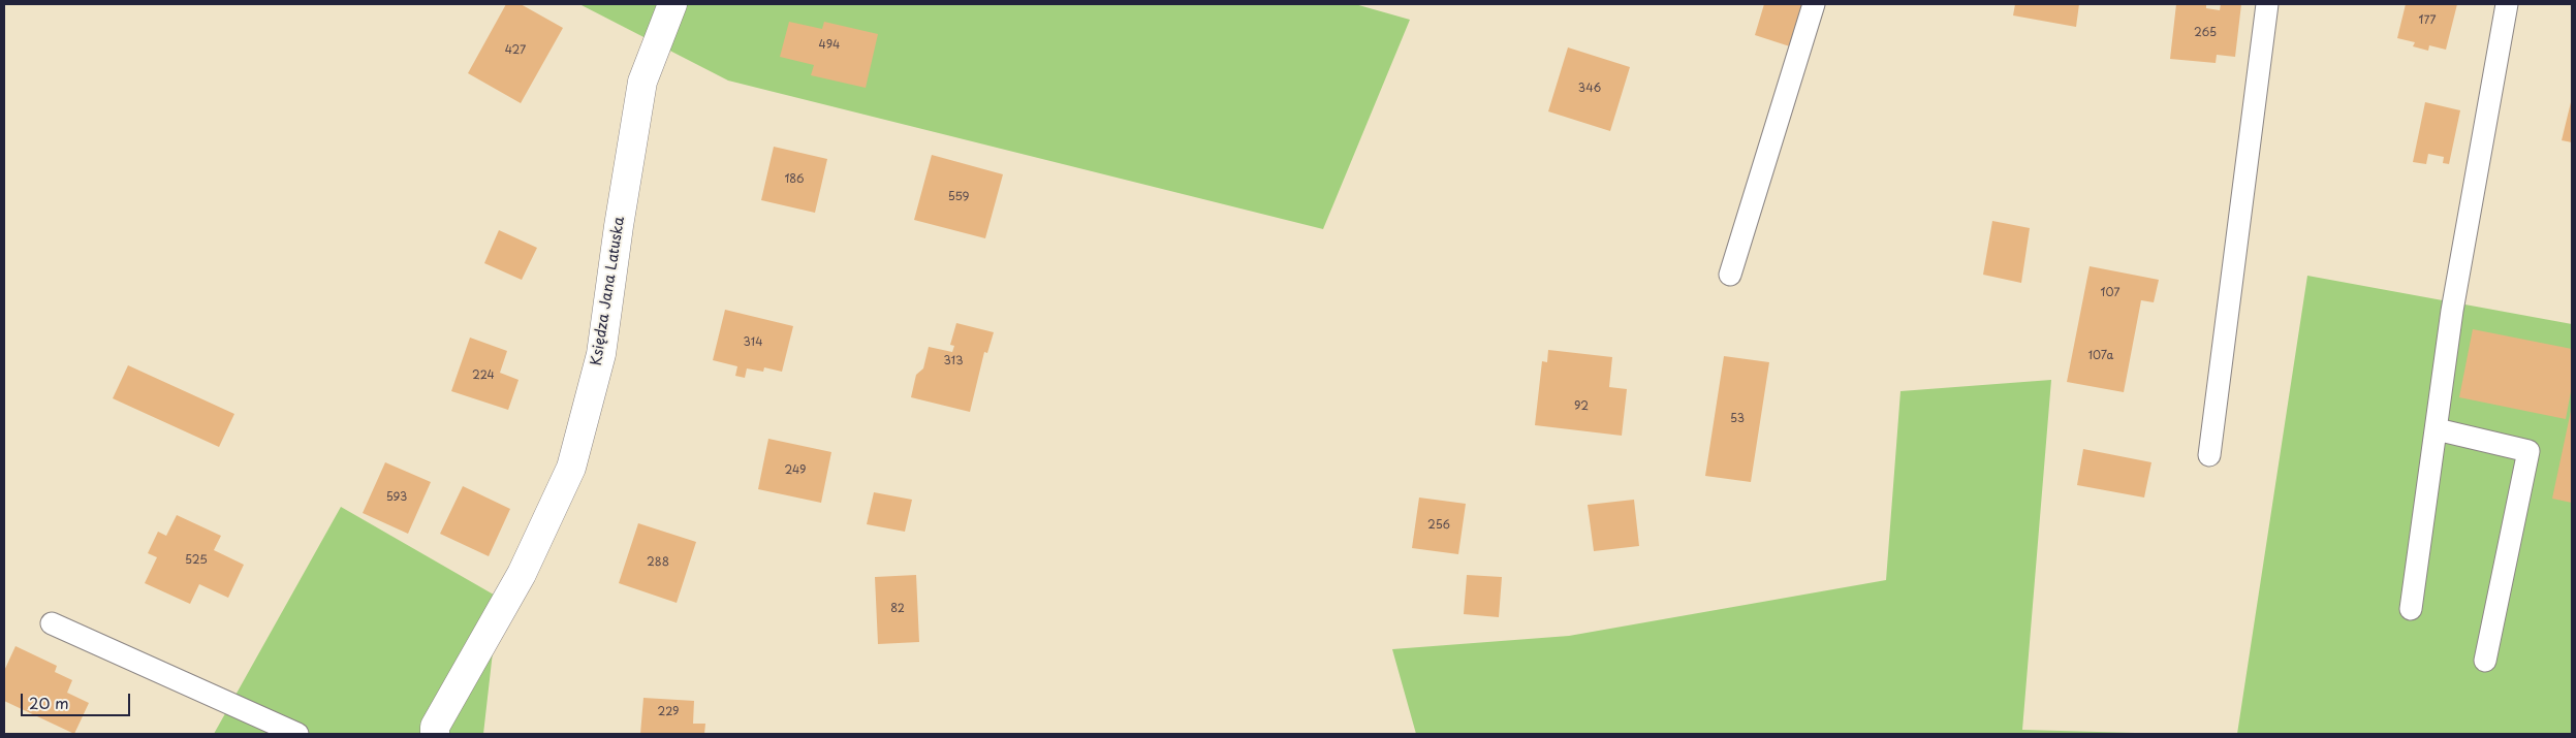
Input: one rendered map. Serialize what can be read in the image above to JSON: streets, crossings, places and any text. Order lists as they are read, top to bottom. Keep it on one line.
{"streets":{"street":["Księdza Jana Latuska"]},"house_numbers":["177","265","494","427","346","186","559","107","314","107a","313","224","92","53","249","593","256","525","288","82","229"],"scale_bar":"20 m"}
